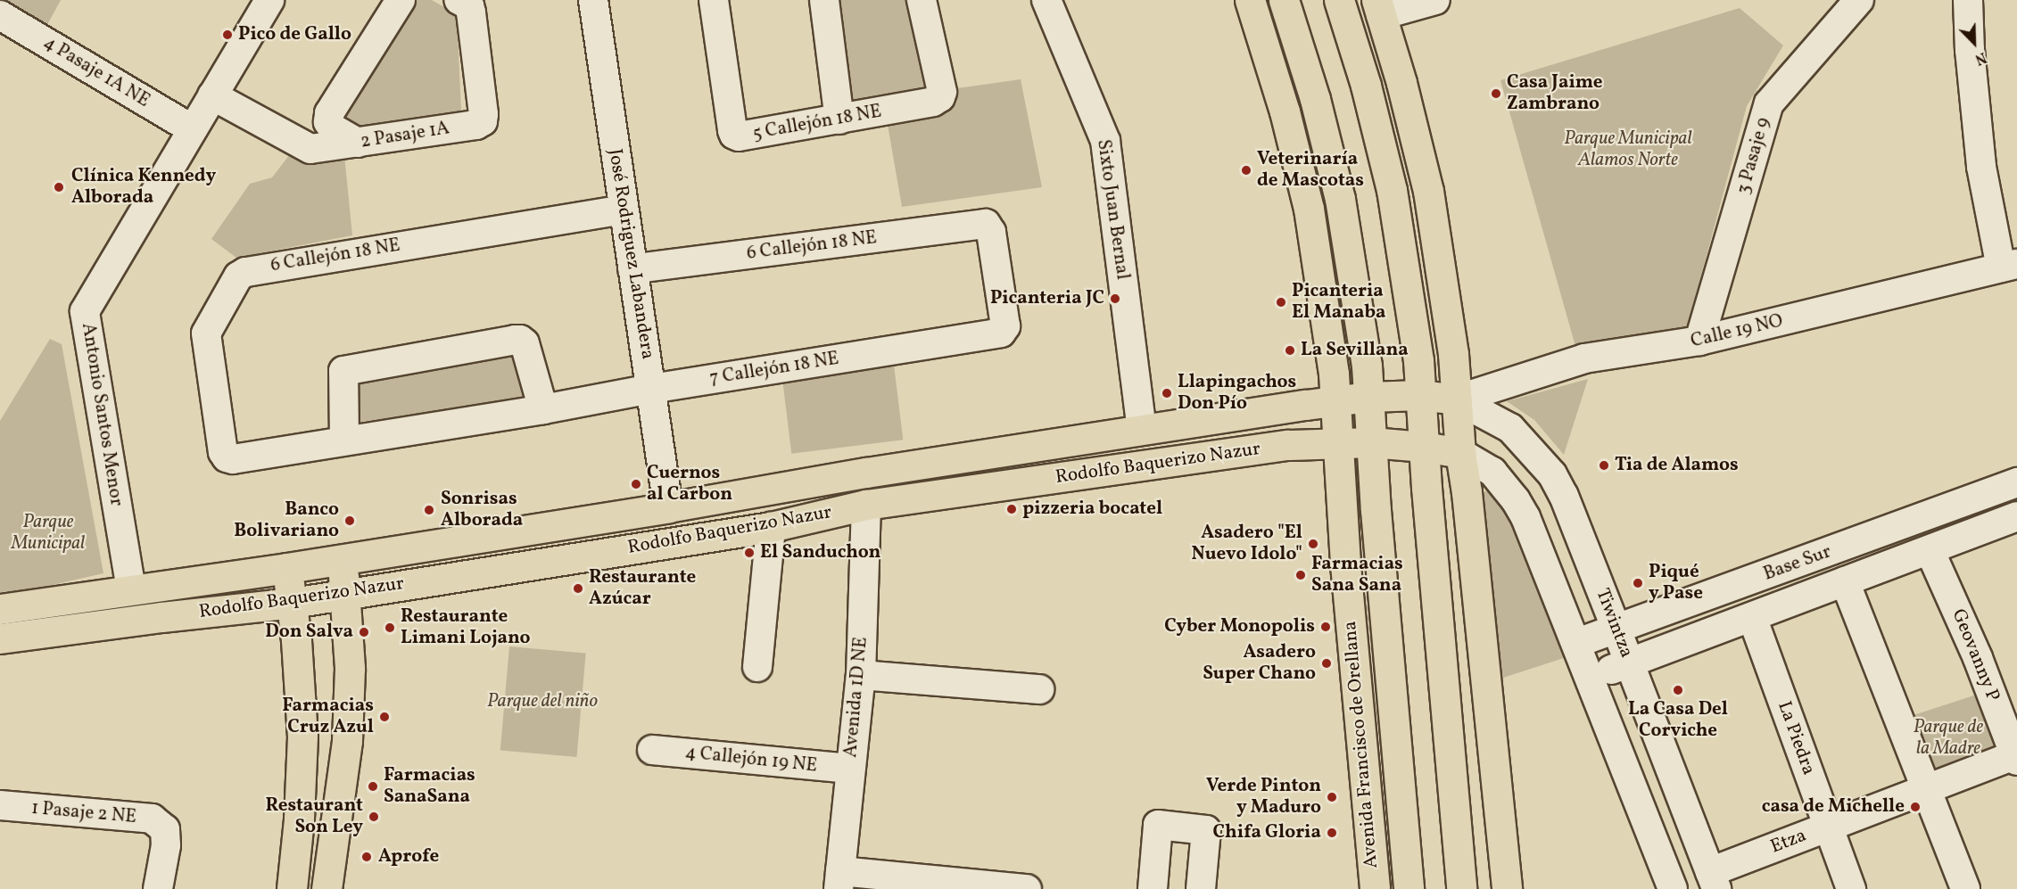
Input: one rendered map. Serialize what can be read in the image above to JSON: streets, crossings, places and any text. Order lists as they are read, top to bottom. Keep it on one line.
{"streets":{"main road":["Rodolfo Baquerizo Nazur","Avenida Francisco de Orellana"],"street":["4 Pasaje 1A NE","5 Callejón 18 NE","2 Pasaje 1A","3 Pasaje 9","Sixto Juan Bernal","6 Callejón 18 NE","José Rodriguez Labandera","Calle 19 NO","7 Callejón 18 NE","Antonio Santos Menor","Base Sur","Tiwintza","Geovanny P","Avenida 1D NE","La Piedra","4 Callejón 19 NE","1 Pasaje 2 NE","Etza"]},"crossings":[["4 Pasaje 1A NE","Antonio Santos Menor"],["2 Pasaje 1A","Antonio Santos Menor"],["3 Pasaje 9","Calle 19 NO"],["Sixto Juan Bernal","Rodolfo Baquerizo Nazur"],["6 Callejón 18 NE","José Rodriguez Labandera"],["6 Callejón 18 NE","7 Callejón 18 NE"],["José Rodriguez Labandera","7 Callejón 18 NE"],["José Rodriguez Labandera","Rodolfo Baquerizo Nazur"],["Calle 19 NO","Rodolfo Baquerizo Nazur"],["Calle 19 NO","Tiwintza"],["Antonio Santos Menor","Rodolfo Baquerizo Nazur"],["Rodolfo Baquerizo Nazur","Tiwintza"],["Rodolfo Baquerizo Nazur","Avenida 1D NE"],["Rodolfo Baquerizo Nazur","Avenida Francisco de Orellana"],["Base Sur","Tiwintza"],["Base Sur","Geovanny P"],["Base Sur","La Piedra"],["Tiwintza","Etza"],["Geovanny P","Etza"],["Avenida 1D NE","4 Callejón 19 NE"],["La Piedra","Etza"]],"parks":["Parque Municipal Alamos Norte","Parque Municipal","Parque del niño","Parque de la Madre"],"places":["Pico de Gallo","Casa Jaime Zambrano","Veterinaría de Mascotas","Clínica Kennedy Alborada","Picanteria JC","Picanteria El Manaba","La Sevillana","Llapingachos Don Pío","Tia de Alamos","Cuernos al Carbon","pizzeria bocatel","Sonrisas Alborada","Banco Bolivariano","Asadero \"El Nuevo Idolo\"","El Sanduchon","Farmacias Sana Sana","Piqué y Pase","Restaurante Azúcar","Cyber Monopolis","Restaurante Limani Lojano","Don Salva","Asadero Super Chano","La Casa Del Corviche","Farmacias Cruz Azul","Farmacias SanaSana","Verde Pinton y Maduro","casa de Michelle","Restaurant Son Ley","Chifa Gloria","Aprofe"],"north":"bottom right"}
